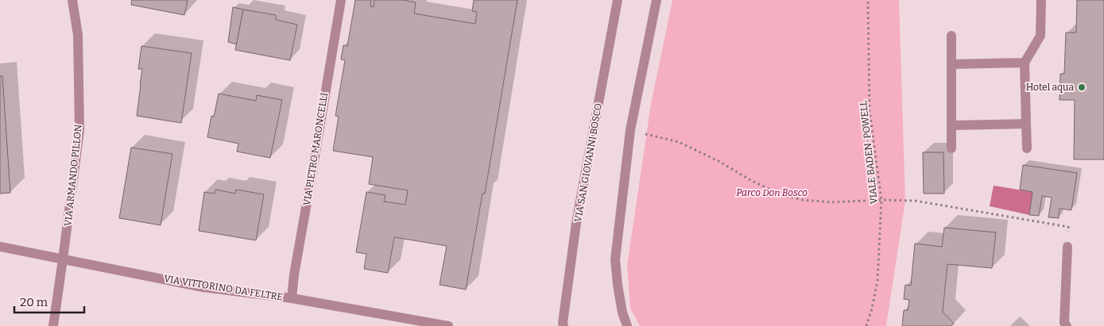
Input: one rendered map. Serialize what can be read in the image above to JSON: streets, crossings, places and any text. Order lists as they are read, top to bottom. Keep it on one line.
{"streets":{"street":["VIA PIETRO MARONCELLI","VIA SAN GIOVANNI BOSCO","VIA ARMANDO PILLON","VIA VITTORINO DA FELTRE"],"path":["VIALE BADEN-POWELL"]},"crossings":[["VIA PIETRO MARONCELLI","VIA VITTORINO DA FELTRE"],["VIA ARMANDO PILLON","VIA VITTORINO DA FELTRE"]],"parks":["Parco Don Bosco"],"places":["Hotel aqua"],"scale_bar":"20 m"}
